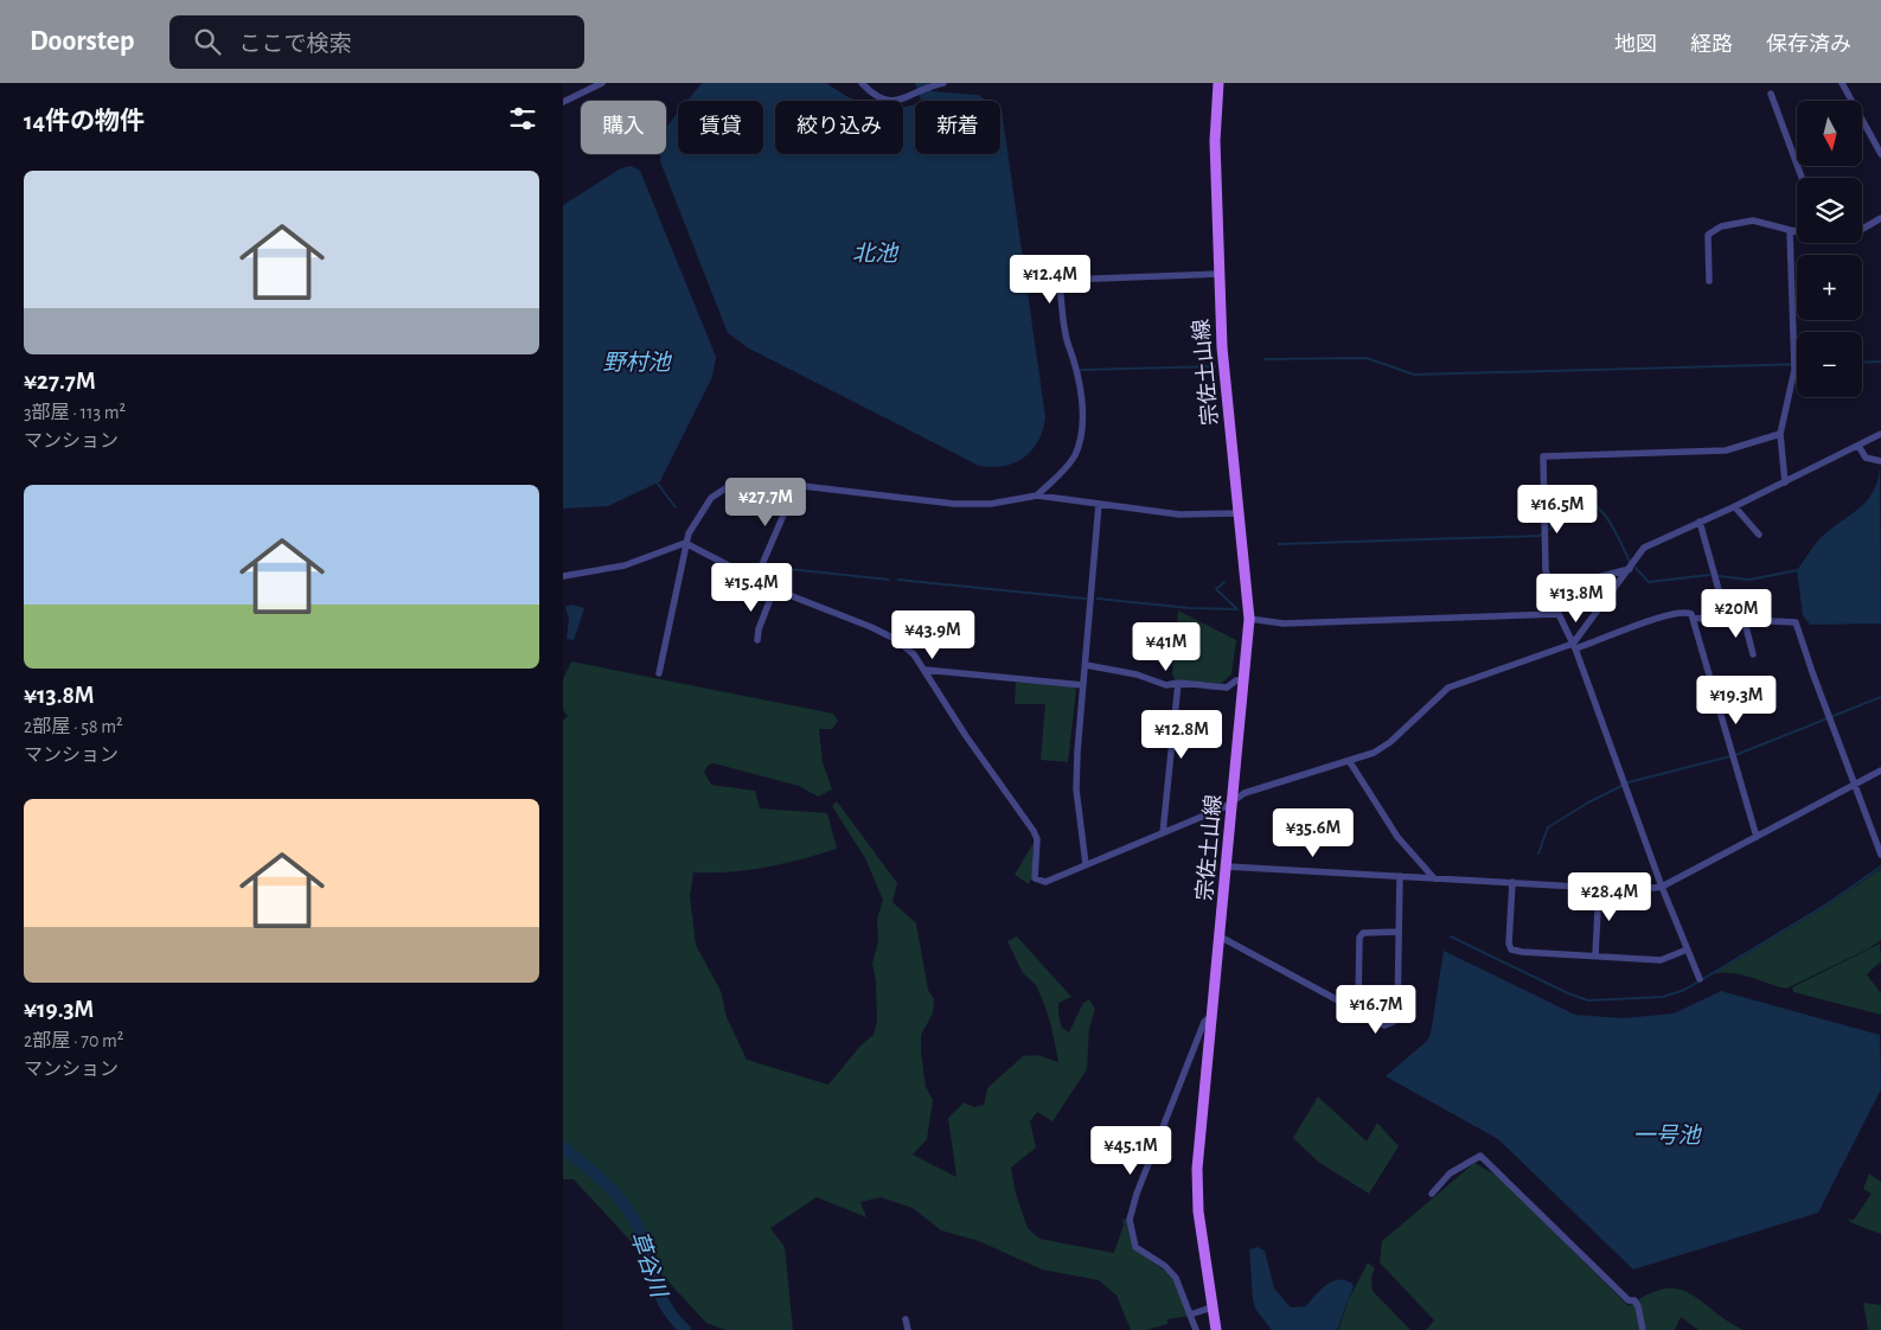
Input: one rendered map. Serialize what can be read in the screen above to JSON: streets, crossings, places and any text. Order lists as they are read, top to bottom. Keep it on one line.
{"streets":{"main road":["宗佐土山線"]},"water":["北池","野村池","一号池","草谷川"],"north":"bottom","page":{"header":"Doorstep","search":"ここで検索","nav":["地図","経路","保存済み"],"heading":"14件の物件","map_buttons":["+","−"],"chip":["購入","賃貸","絞り込み","新着"],"list":[{"name":"¥27.7M","note":"3部屋 · 113 m² · マンション"},{"name":"¥13.8M","note":"2部屋 · 58 m² · マンション"},{"name":"¥19.3M","note":"2部屋 · 70 m² · マンション"}],"price":["¥12.4M","¥27.7M","¥16.5M","¥15.4M","¥13.8M","¥20M","¥43.9M","¥41M","¥19.3M","¥12.8M","¥35.6M","¥28.4M","¥16.7M","¥45.1M"]}}
